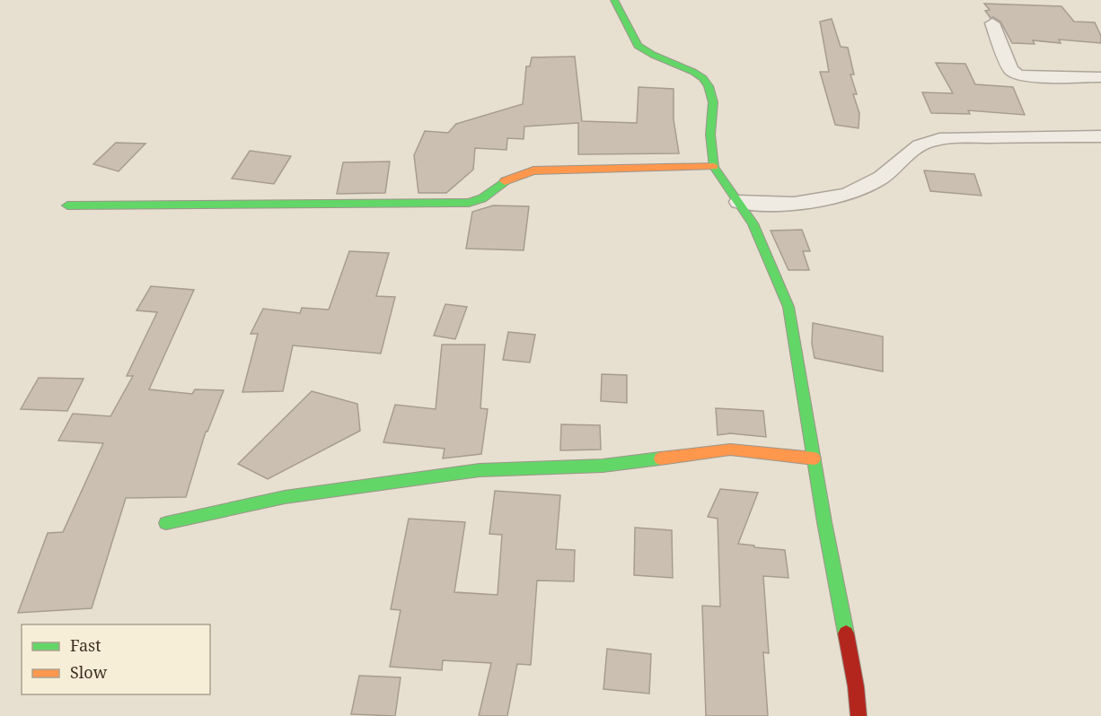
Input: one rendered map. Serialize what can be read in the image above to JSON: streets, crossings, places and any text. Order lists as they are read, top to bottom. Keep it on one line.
{"legend":["Fast","Slow"]}
